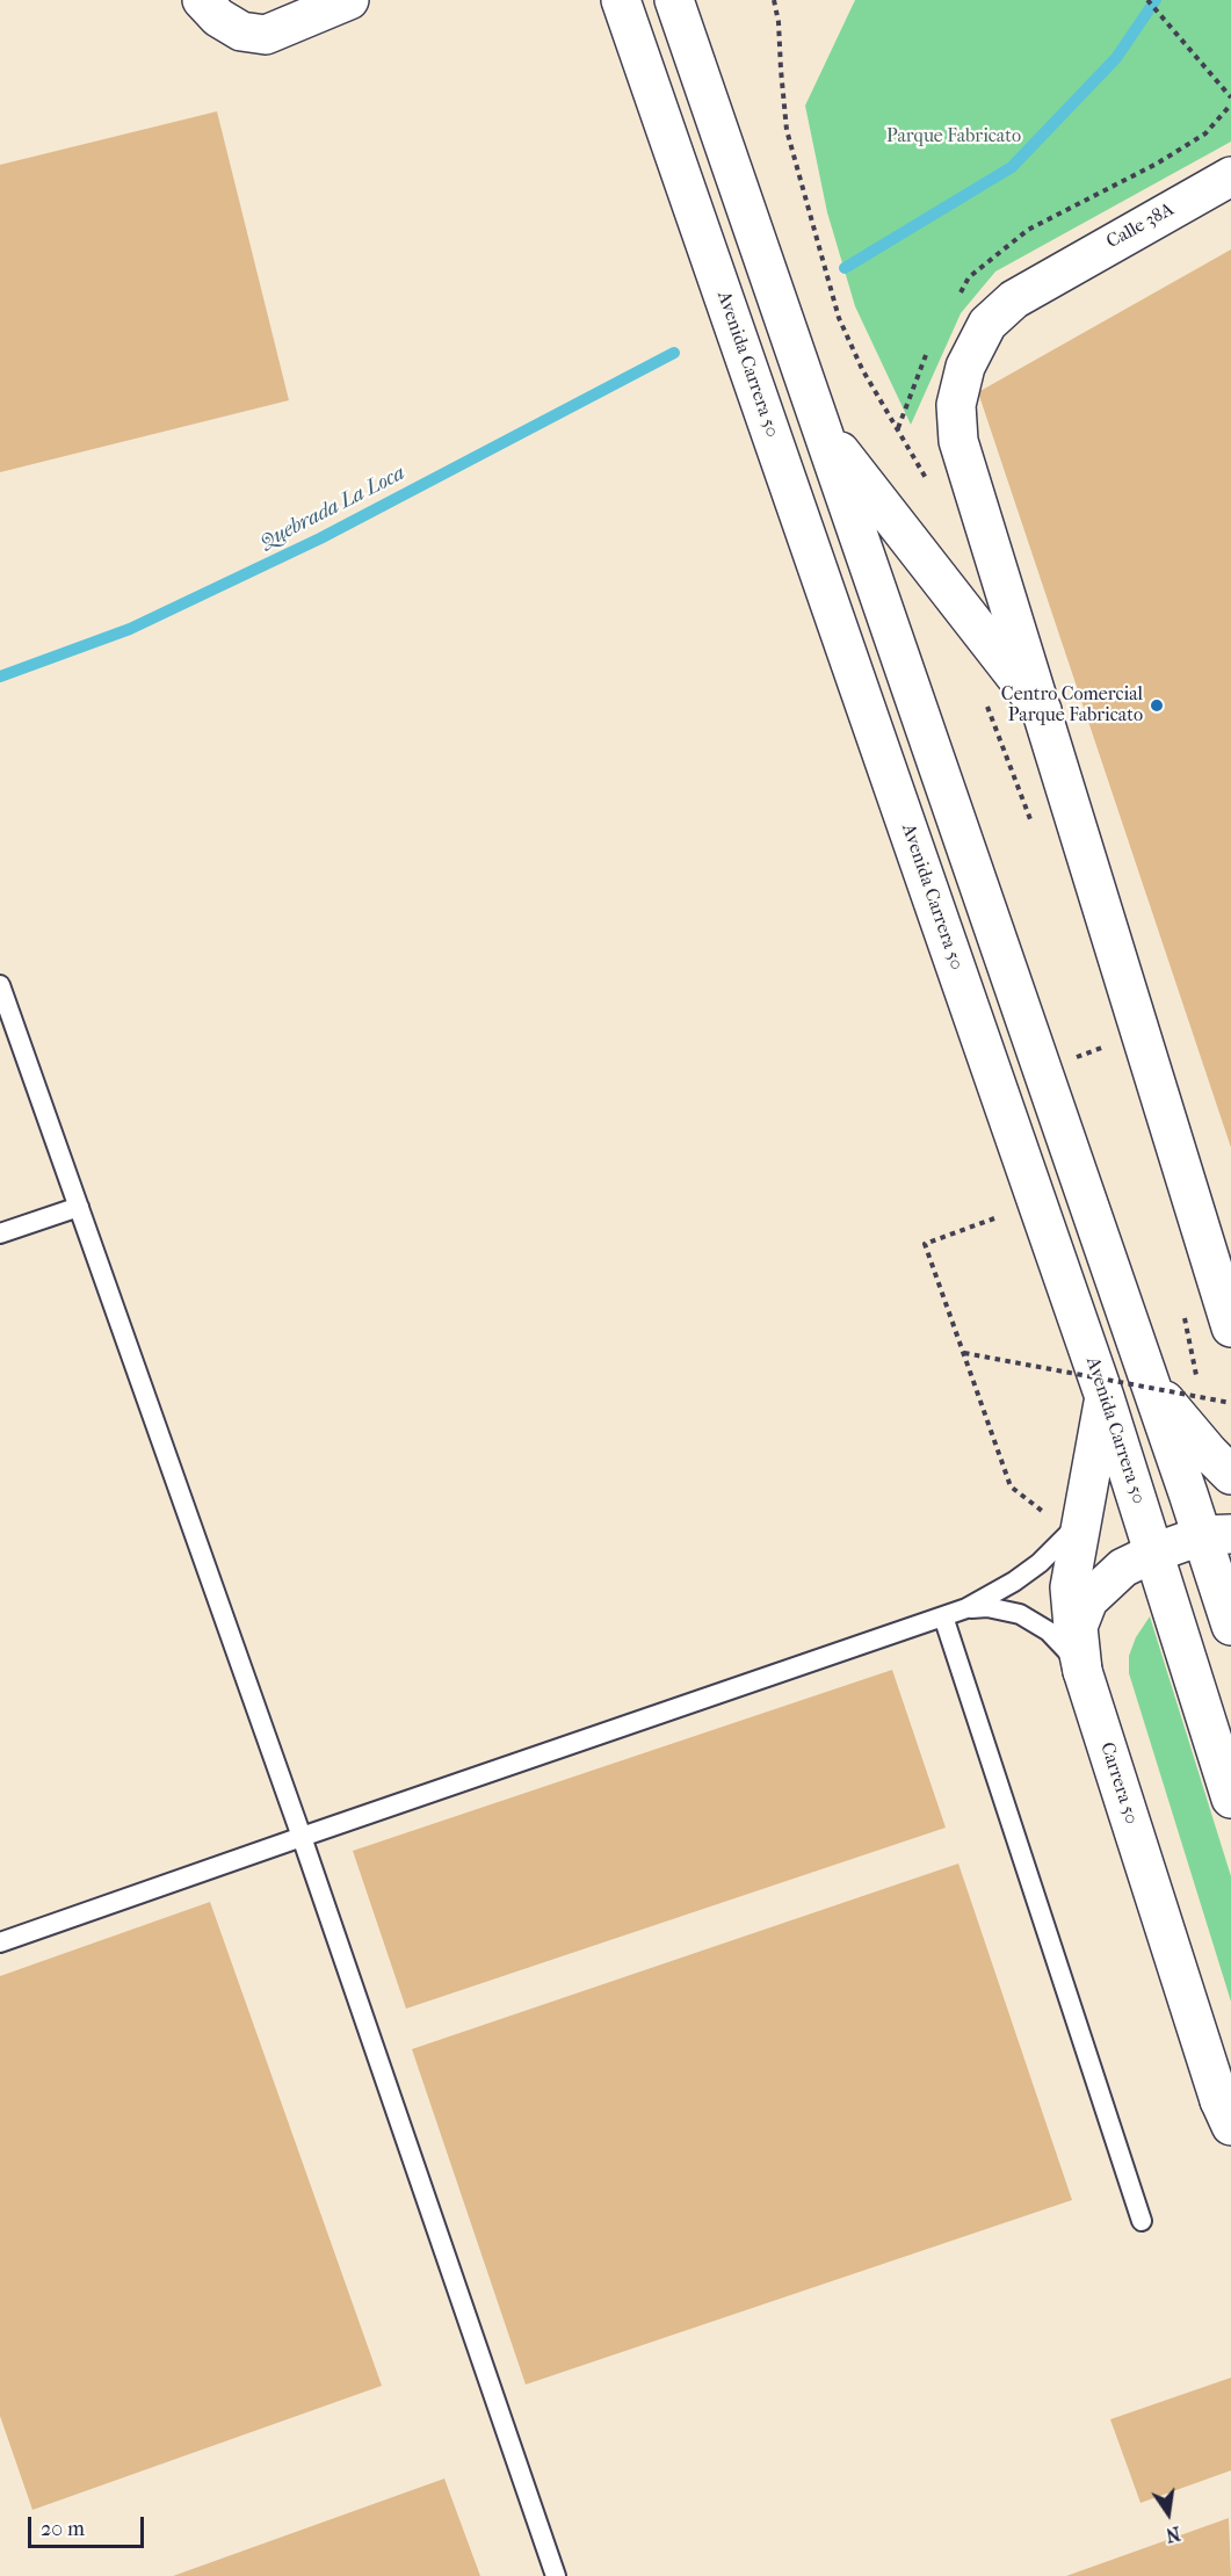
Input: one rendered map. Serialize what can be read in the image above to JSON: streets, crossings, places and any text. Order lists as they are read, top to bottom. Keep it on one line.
{"streets":{"main road":["Calle 38A","Avenida Carrera 50","Carrera 50"]},"crossings":[["Avenida Carrera 50","Carrera 50"]],"water":["Quebrada La Loca"],"parks":["Parque Fabricato"],"places":["Centro Comercial Parque Fabricato"],"scale_bar":"20 m","north":"bottom"}
